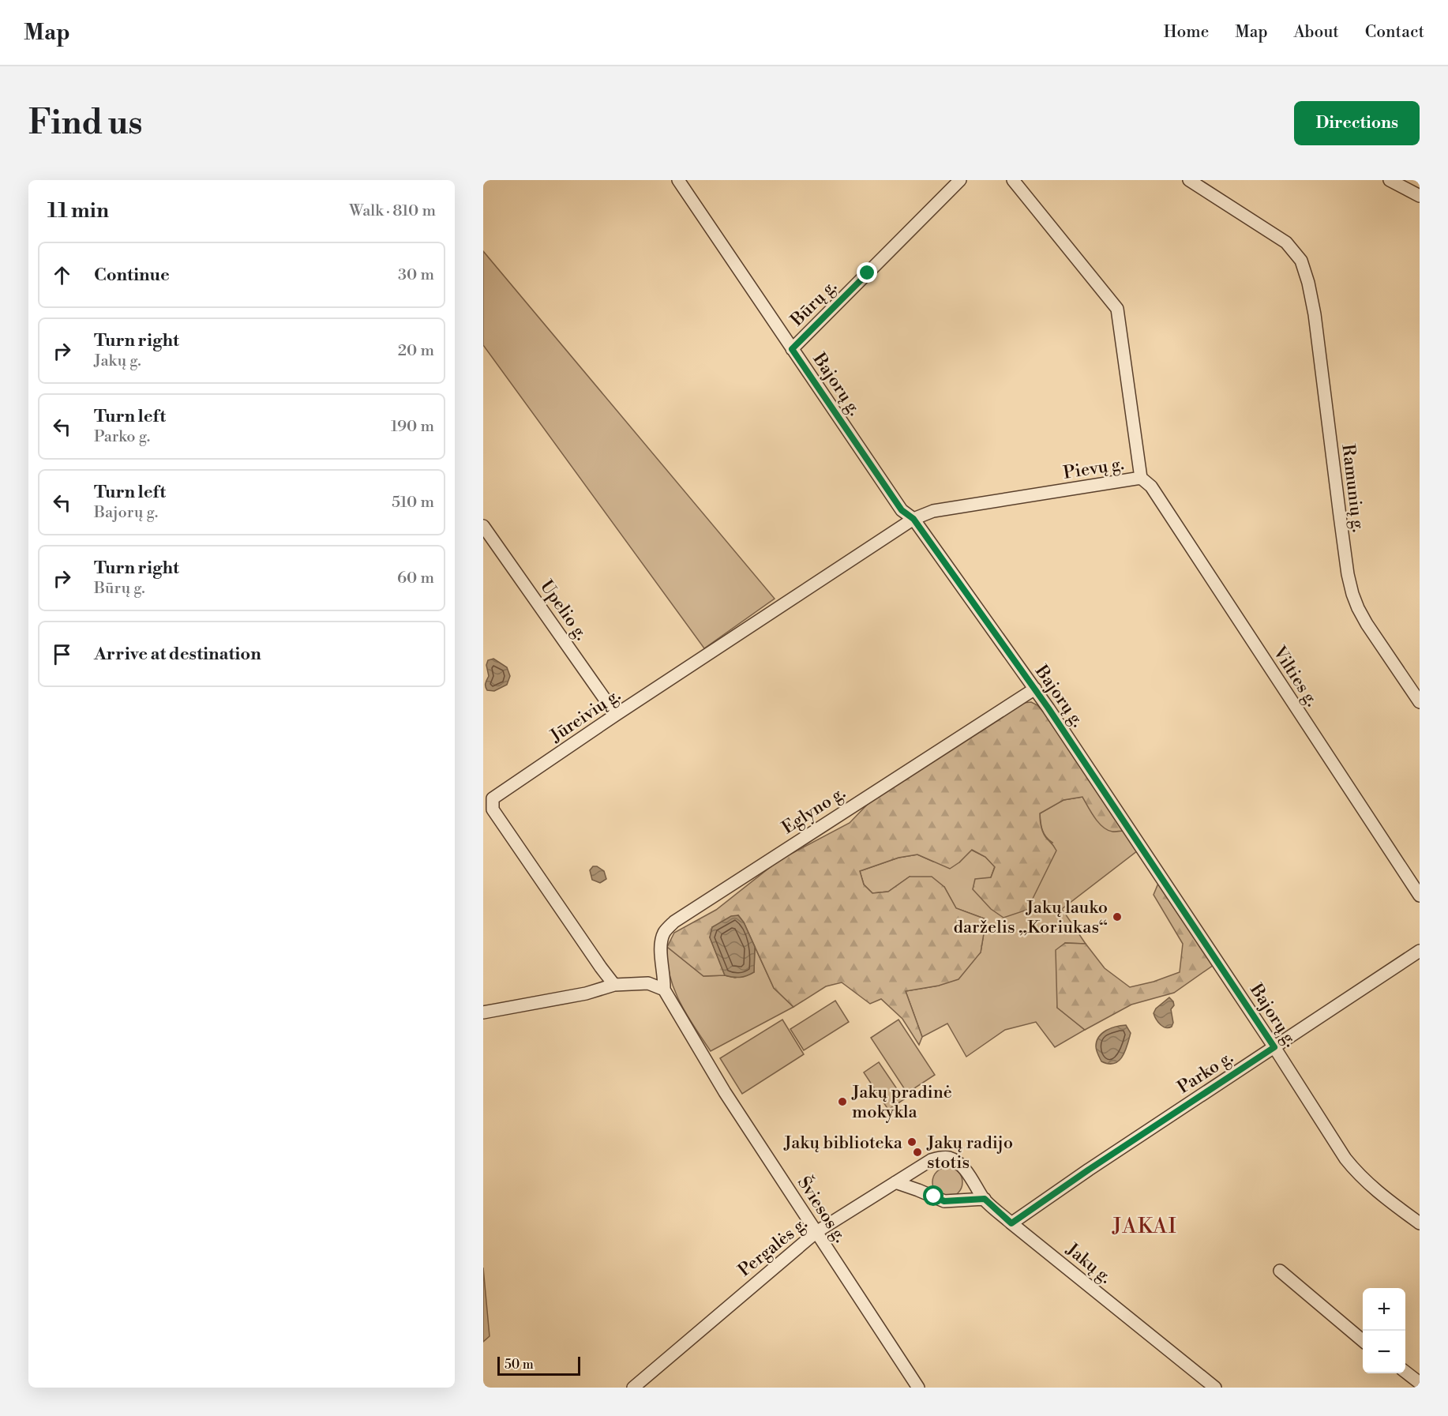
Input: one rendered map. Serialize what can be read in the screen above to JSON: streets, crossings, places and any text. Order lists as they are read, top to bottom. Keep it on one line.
{"streets":{"street":["Būrų g.","Bajorų g.","Pievų g.","Ramunių g.","Upelio g.","Vilties g.","Jūreivių g.","Eglyno g.","Parko g.","Šviesos g.","Pergalės g.","Jakų g."]},"crossings":[["Būrų g.","Bajorų g."],["Bajorų g.","Pievų g."],["Bajorų g.","Jūreivių g."],["Bajorų g.","Eglyno g."],["Bajorų g.","Parko g."],["Pievų g.","Vilties g."],["Pievų g.","Jūreivių g."],["Upelio g.","Jūreivių g."],["Eglyno g.","Šviesos g."],["Parko g.","Jakų g."],["Šviesos g.","Pergalės g."],["Pergalės g.","Jakų g."]],"districts":["JAKAI"],"places":["Jakų lauko darželis „Koriukas“","Jakų pradinė mokykla","Jakų biblioteka","Jakų radijo stotis"],"scale_bar":"50 m","page":{"header":"Map","nav":["Home","Map","About","Contact"],"buttons":"Directions","title":"Find us","heading":["11 min","Walk · 810 m"],"list":[["Continue","30 m"],["Turn right","Jakų g.","20 m"],["Turn left","Parko g.","190 m"],["Turn left","Bajorų g.","510 m"],["Turn right","Būrų g.","60 m"],"Arrive at destination"],"map_buttons":["+","−"],"scale":"50 m"}}
